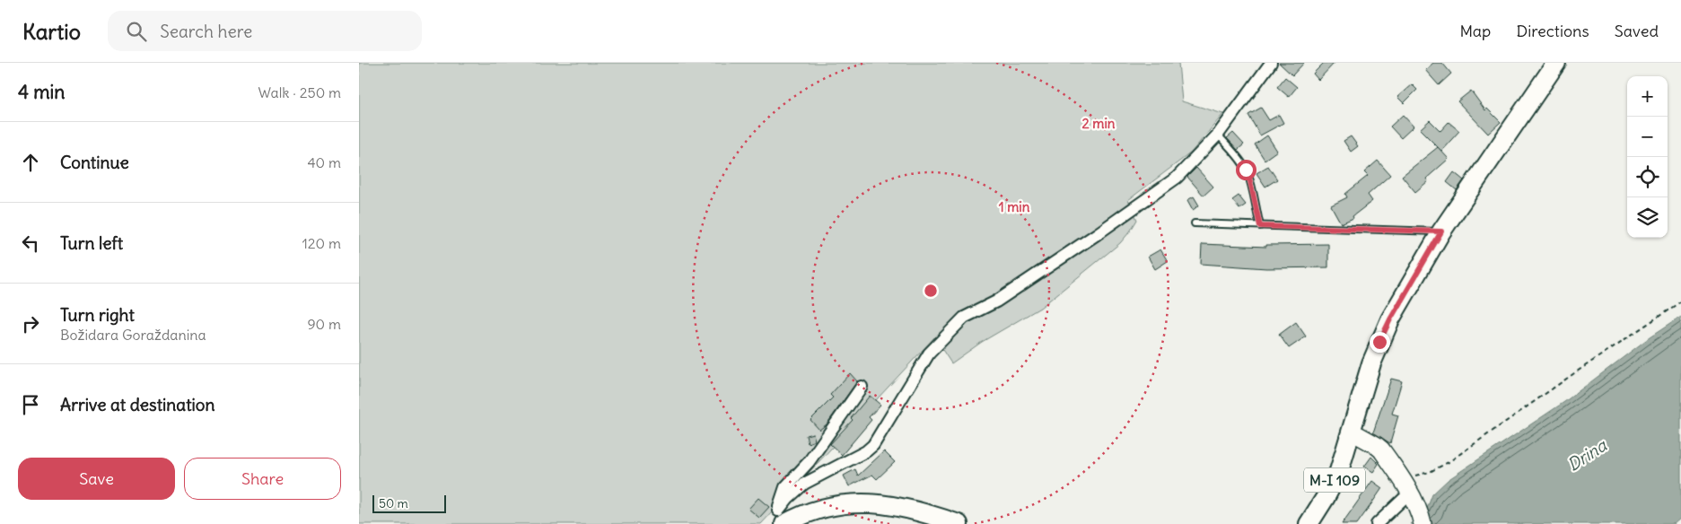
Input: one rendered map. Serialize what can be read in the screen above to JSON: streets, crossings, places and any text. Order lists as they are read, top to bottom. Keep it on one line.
{"streets":{"main road":["M-I 109"]},"water":["Drina"],"scale_bar":"50 m","page":{"header":"Kartio","search":"Search here","nav":["Map","Directions","Saved"],"heading":["4 min","Walk · 250 m"],"map_buttons":["+","−"],"list":[["Continue","40 m"],["Turn left","120 m"],["Turn right","Božidara Goraždanina","90 m"],"Arrive at destination"],"buttons":["Save","Share"],"scale":"50 m"},"rings":["2 min","1 min"]}
